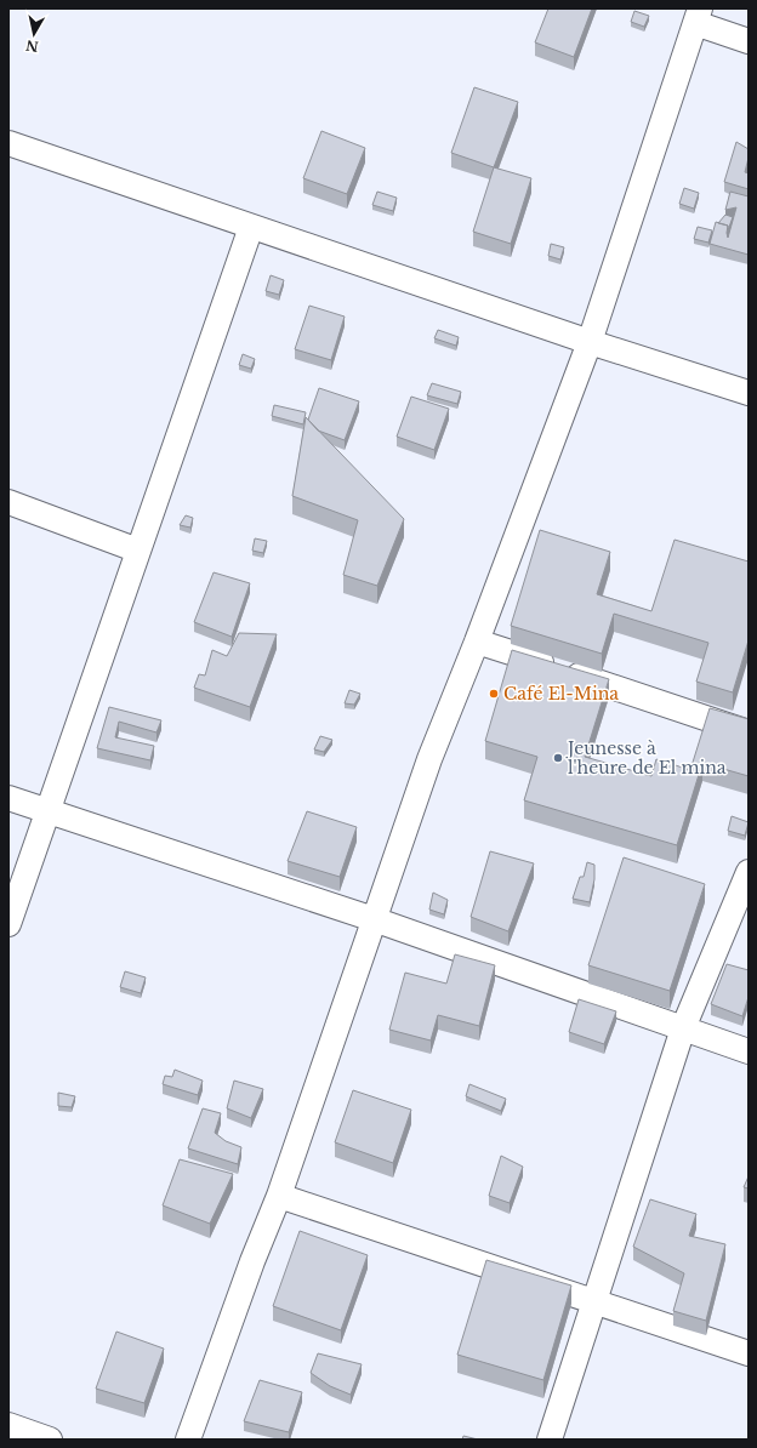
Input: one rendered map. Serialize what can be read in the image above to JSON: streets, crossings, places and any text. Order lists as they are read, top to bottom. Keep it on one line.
{"places":["Café El-Mina","Jeunesse à l'heure de El mina"],"north":"bottom"}
